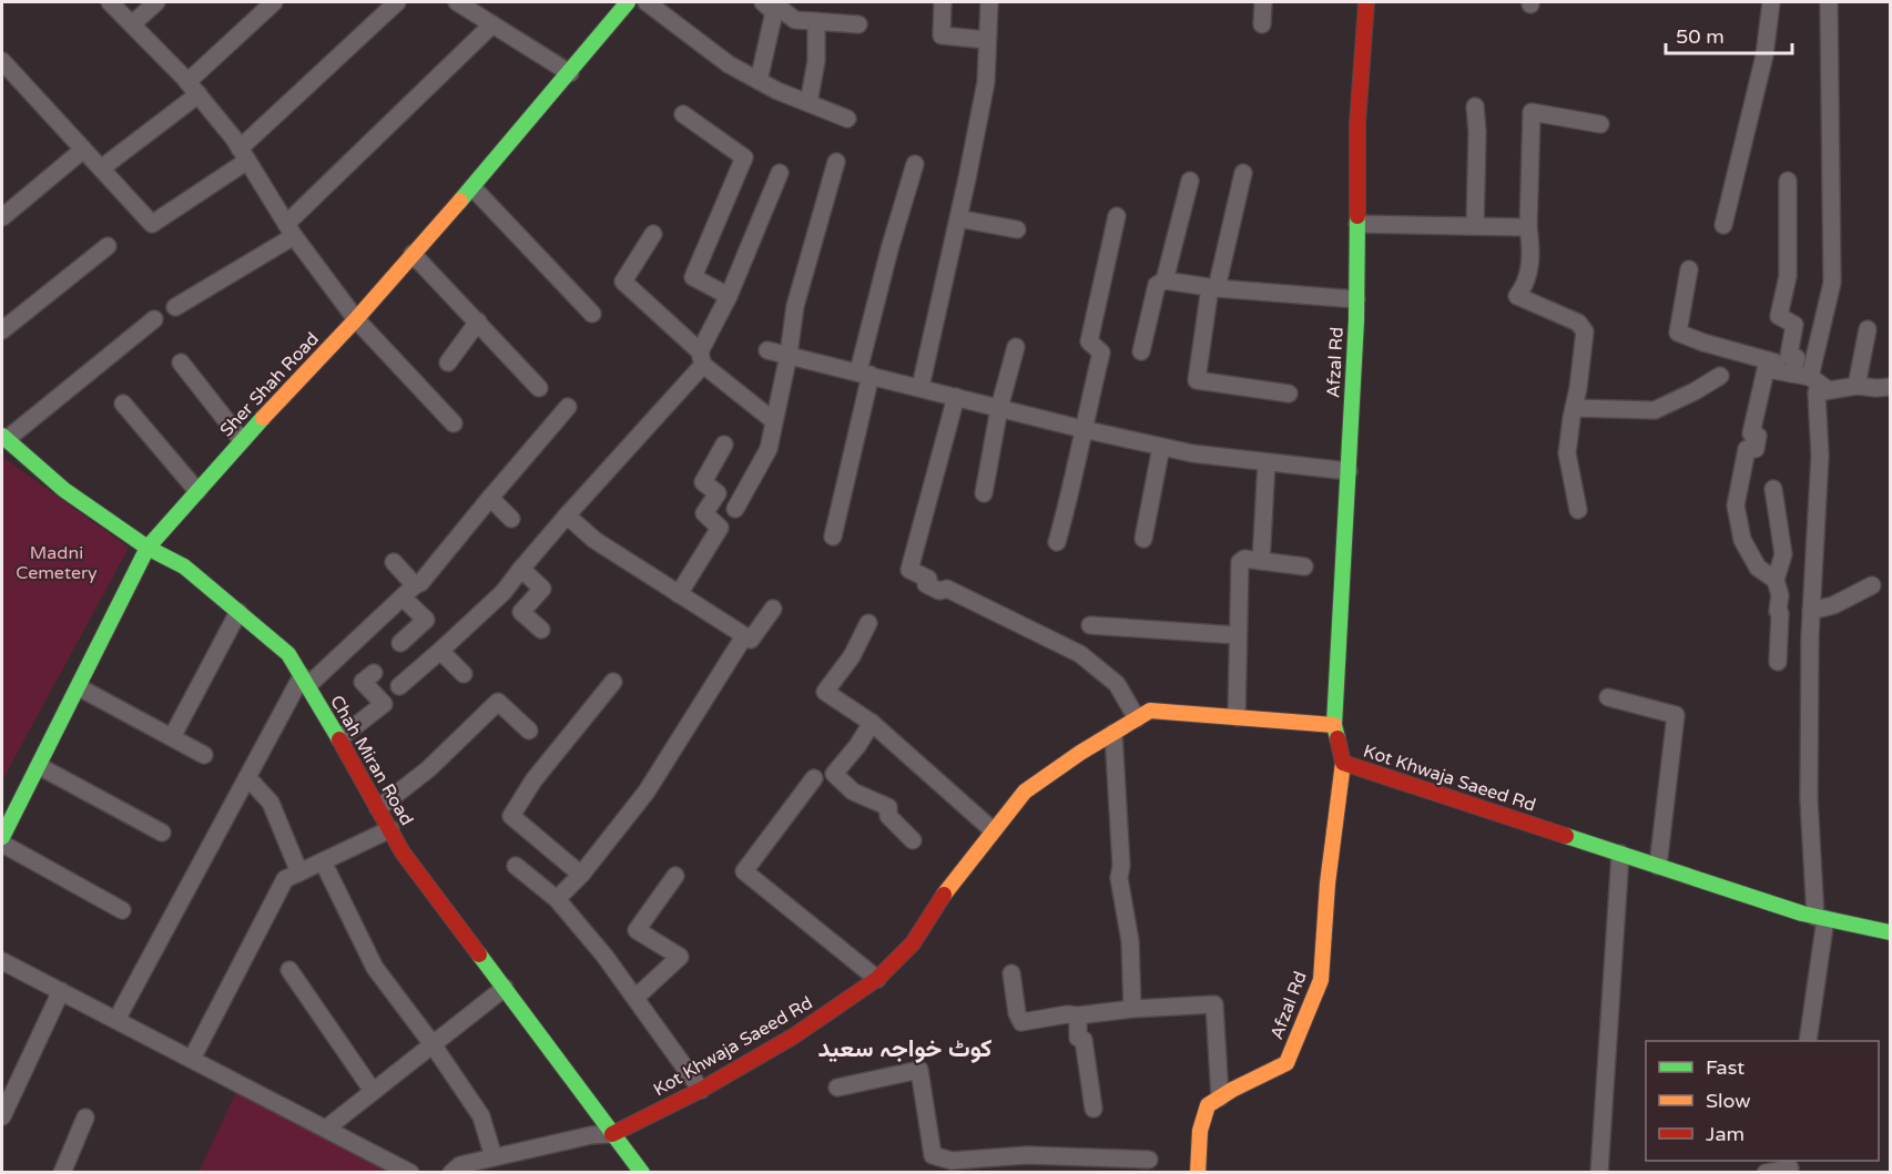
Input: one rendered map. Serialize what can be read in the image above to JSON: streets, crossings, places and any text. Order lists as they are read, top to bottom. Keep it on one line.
{"streets":{"street":["Afzal Rd","Sher Shah Road","Chah Miran Road","Kot Khwaja Saeed Rd"]},"crossings":[["Afzal Rd","Kot Khwaja Saeed Rd"],["Sher Shah Road","Chah Miran Road"],["Chah Miran Road","Kot Khwaja Saeed Rd"]],"districts":["کوٹ خواجہ سعید"],"parks":["Madni Cemetery"],"legend":["Fast","Slow","Jam"],"scale_bar":"50 m"}
